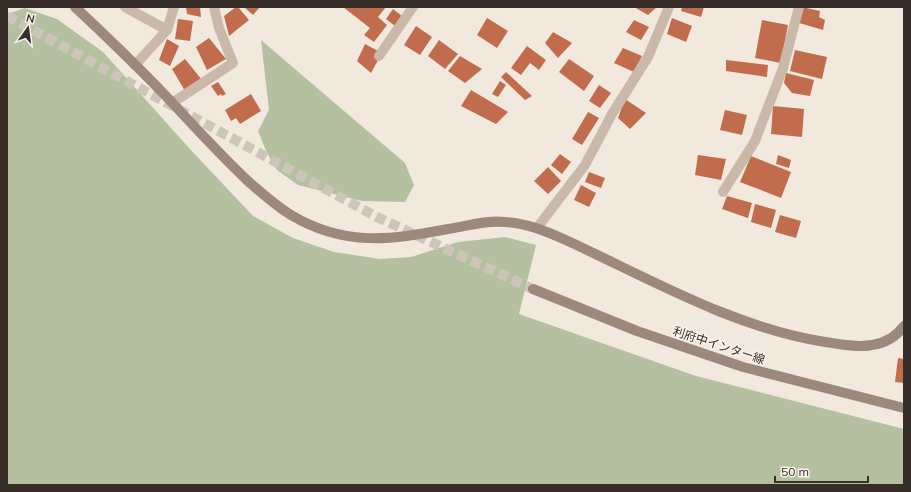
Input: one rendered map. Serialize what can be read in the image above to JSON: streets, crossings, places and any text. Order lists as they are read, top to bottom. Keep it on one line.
{"streets":{"street":["利府中インター線"]},"scale_bar":"50 m","north":"top"}
